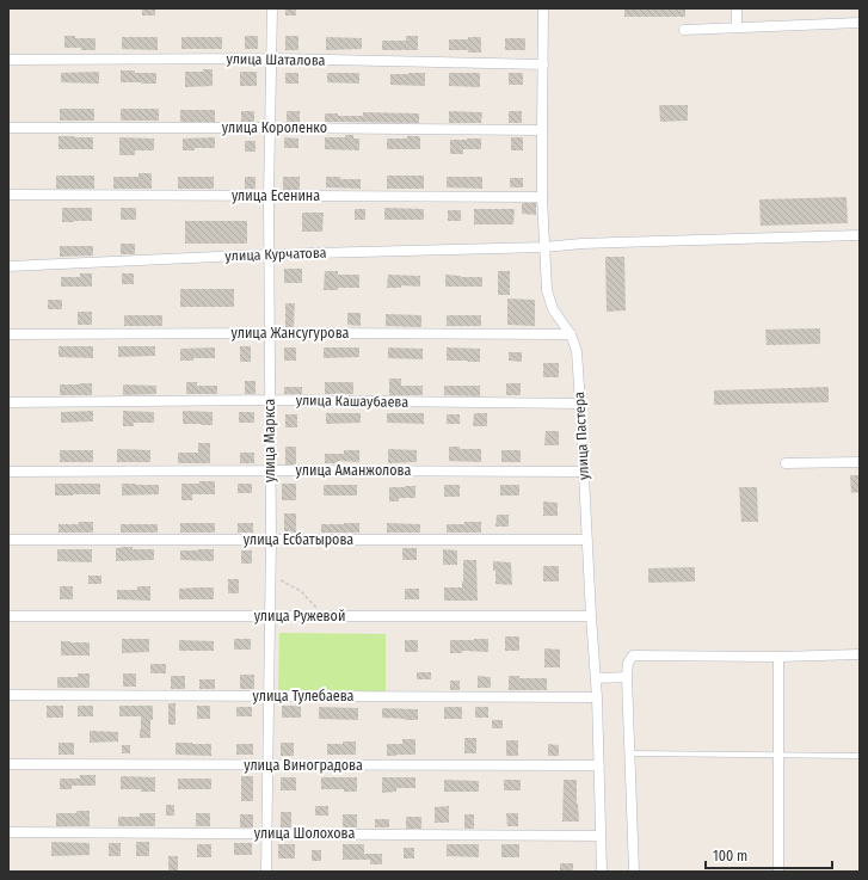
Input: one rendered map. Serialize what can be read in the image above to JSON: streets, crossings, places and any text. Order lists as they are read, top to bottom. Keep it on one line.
{"streets":{"street":["улица Шаталова","улица Короленко","улица Есенина","улица Курчатова","улица Жансугурова","улица Кашаубаева","улица Пастера","улица Маркса","улица Аманжолова","улица Есбатырова","улица Ружевой","улица Тулебаева","улица Виноградова","улица Шолохова"]},"crossings":[["улица Шаталова","улица Пастера"],["улица Шаталова","улица Маркса"],["улица Короленко","улица Пастера"],["улица Короленко","улица Маркса"],["улица Есенина","улица Пастера"],["улица Есенина","улица Маркса"],["улица Курчатова","улица Пастера"],["улица Курчатова","улица Маркса"],["улица Жансугурова","улица Пастера"],["улица Жансугурова","улица Маркса"],["улица Кашаубаева","улица Пастера"],["улица Кашаубаева","улица Маркса"],["улица Пастера","улица Аманжолова"],["улица Пастера","улица Есбатырова"],["улица Пастера","улица Ружевой"],["улица Пастера","улица Тулебаева"],["улица Пастера","улица Виноградова"],["улица Пастера","улица Шолохова"],["улица Маркса","улица Аманжолова"],["улица Маркса","улица Есбатырова"],["улица Маркса","улица Ружевой"],["улица Маркса","улица Тулебаева"],["улица Маркса","улица Виноградова"],["улица Маркса","улица Шолохова"]],"scale_bar":"100 m"}
